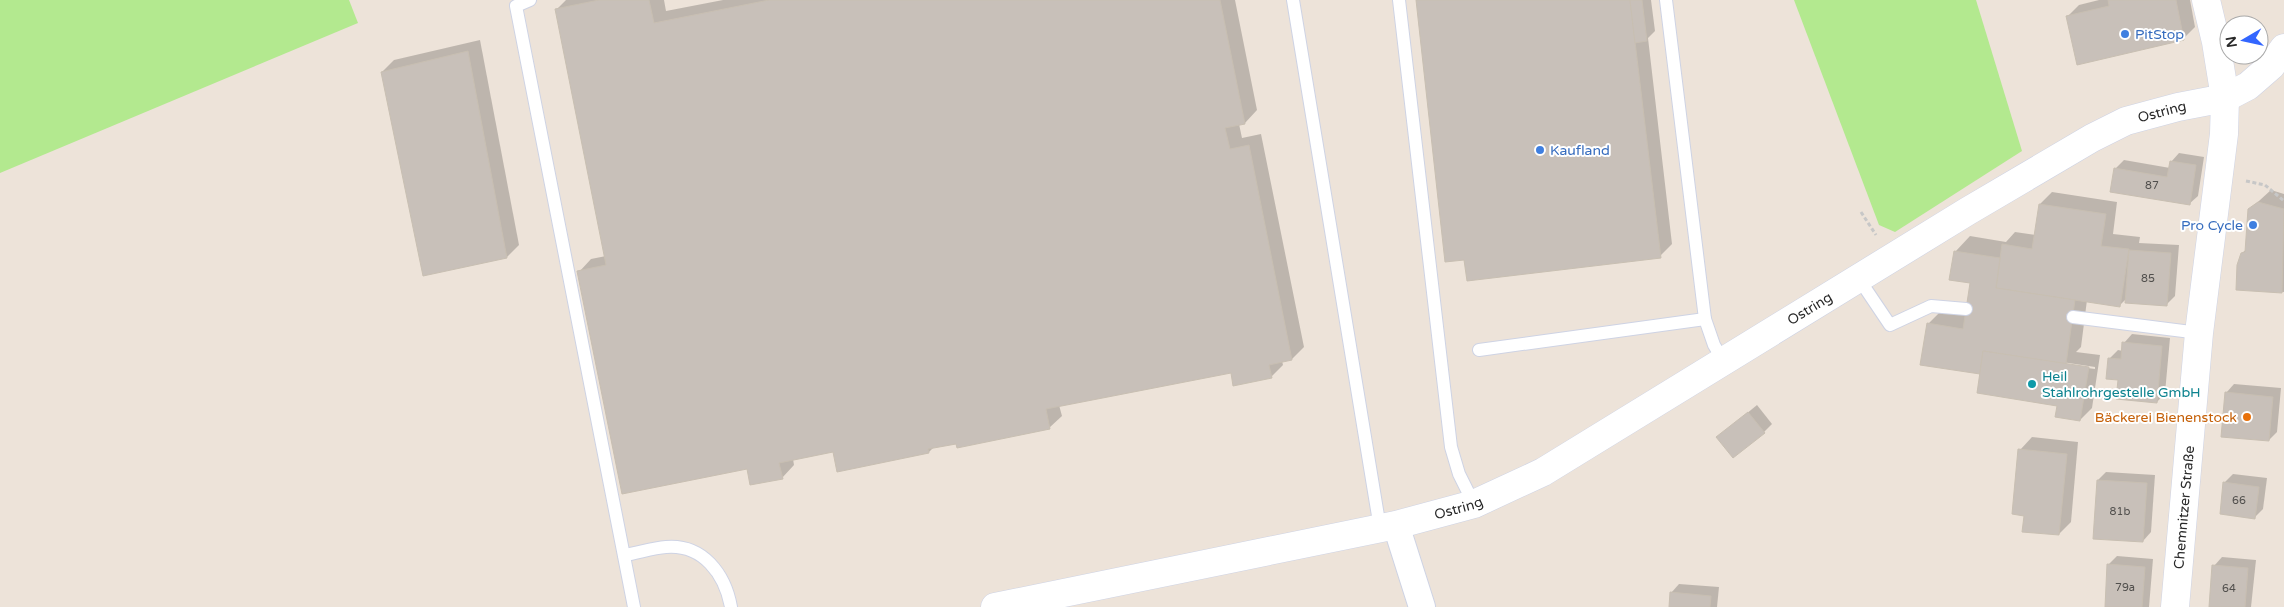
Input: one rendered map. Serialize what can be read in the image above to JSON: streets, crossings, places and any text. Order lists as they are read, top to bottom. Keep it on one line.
{"streets":{"main road":["Ostring","Chemnitzer Straße"]},"crossings":[["Ostring","Chemnitzer Straße"]],"places":["PitStop","Kaufland","Pro Cycle","Heil Stahlrohrgestelle GmbH","Bäckerei Bienenstock"],"house_numbers":["87","85","66","81b","79a","64"],"north":"left"}
